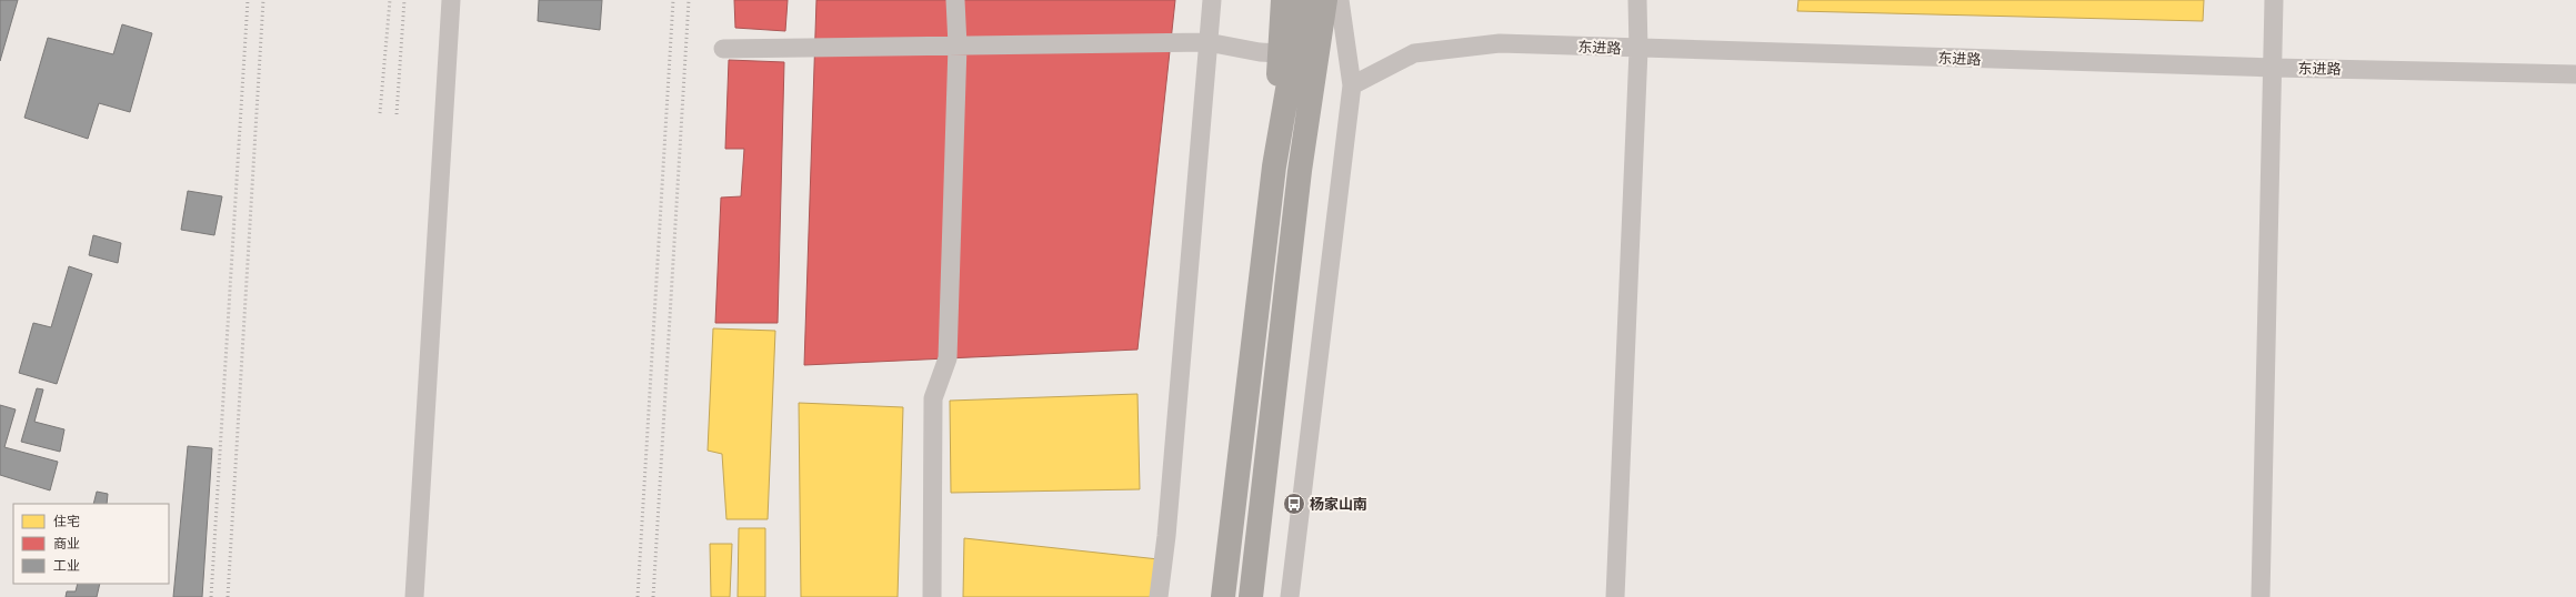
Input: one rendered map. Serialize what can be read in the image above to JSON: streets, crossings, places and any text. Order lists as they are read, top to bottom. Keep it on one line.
{"streets":{"street":["东进路"]},"places":{"bus stop":["杨家山南"]},"legend":["住宅","商业","工业"]}
